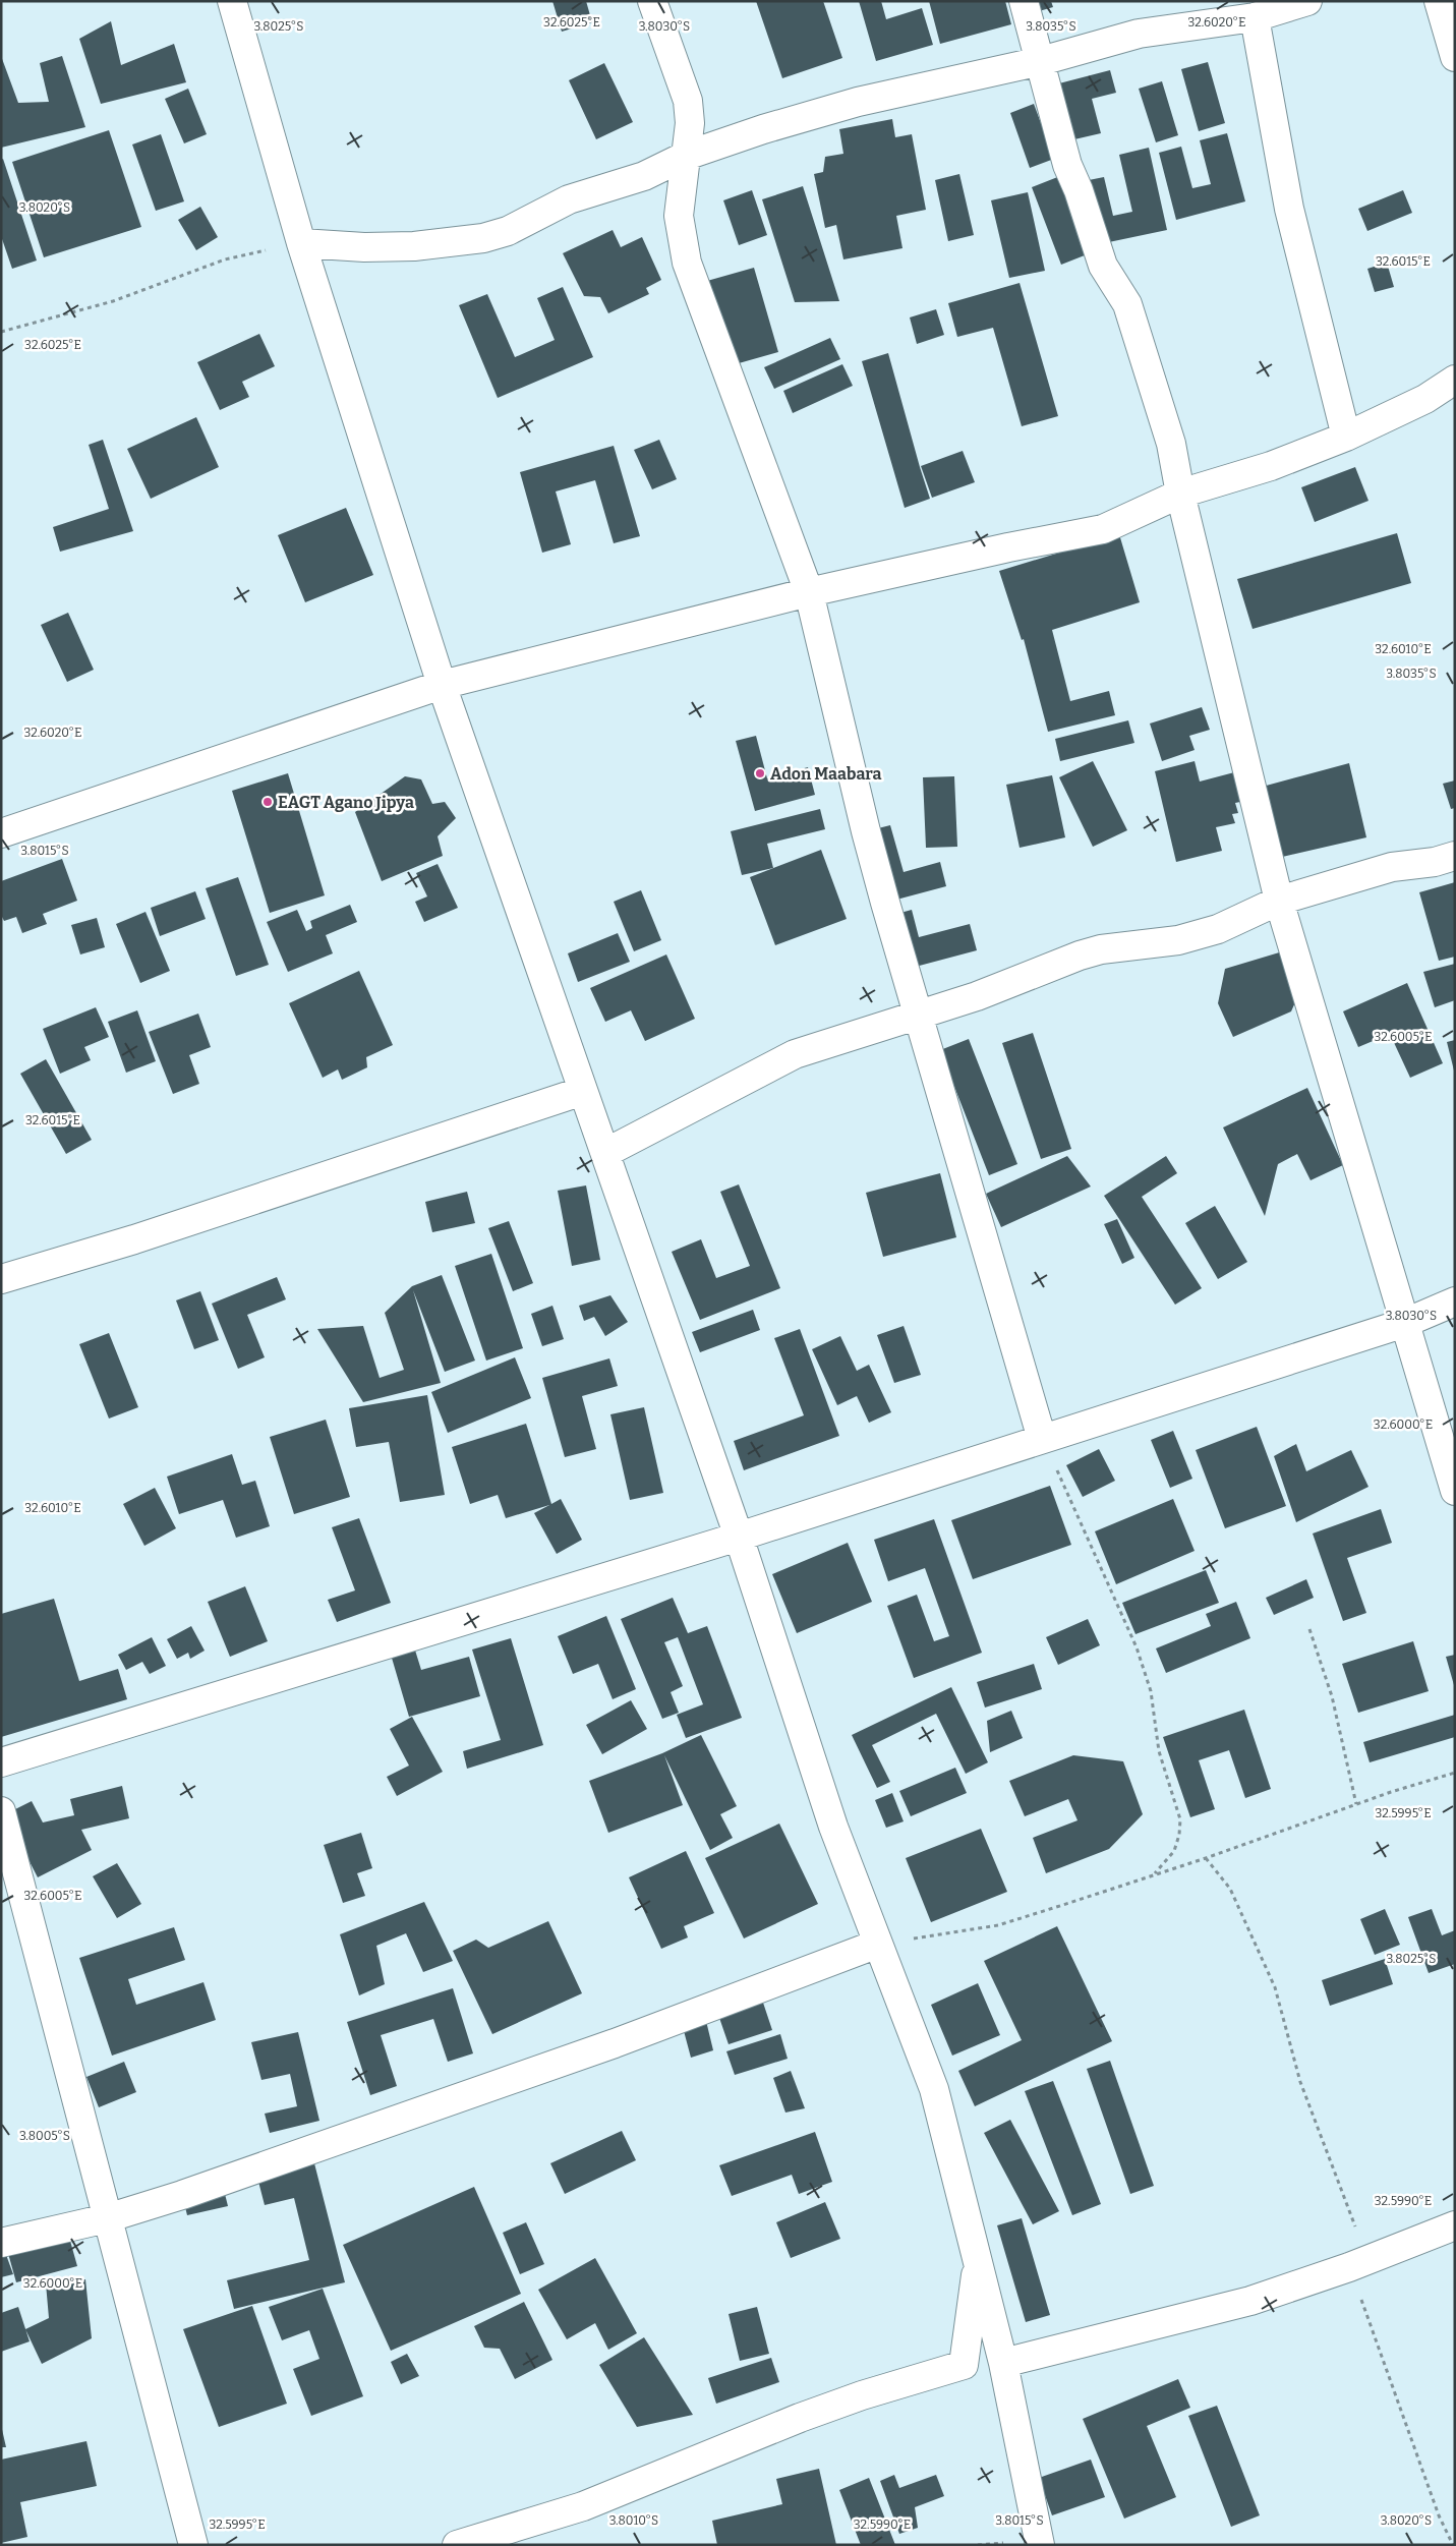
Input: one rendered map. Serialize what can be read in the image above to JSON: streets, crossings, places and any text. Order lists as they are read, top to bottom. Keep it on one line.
{"places":["Adon Maabara","EAGT Agano Jipya"],"coordinates":["32.6025°E","32.6020°E","3.8025°S","3.8030°S","3.8035°S","3.8020°S","32.6015°E","32.6010°E","3.8015°S","32.6005°E","32.6000°E","32.5995°E","3.8005°S","32.5990°E","3.8010°S"]}
